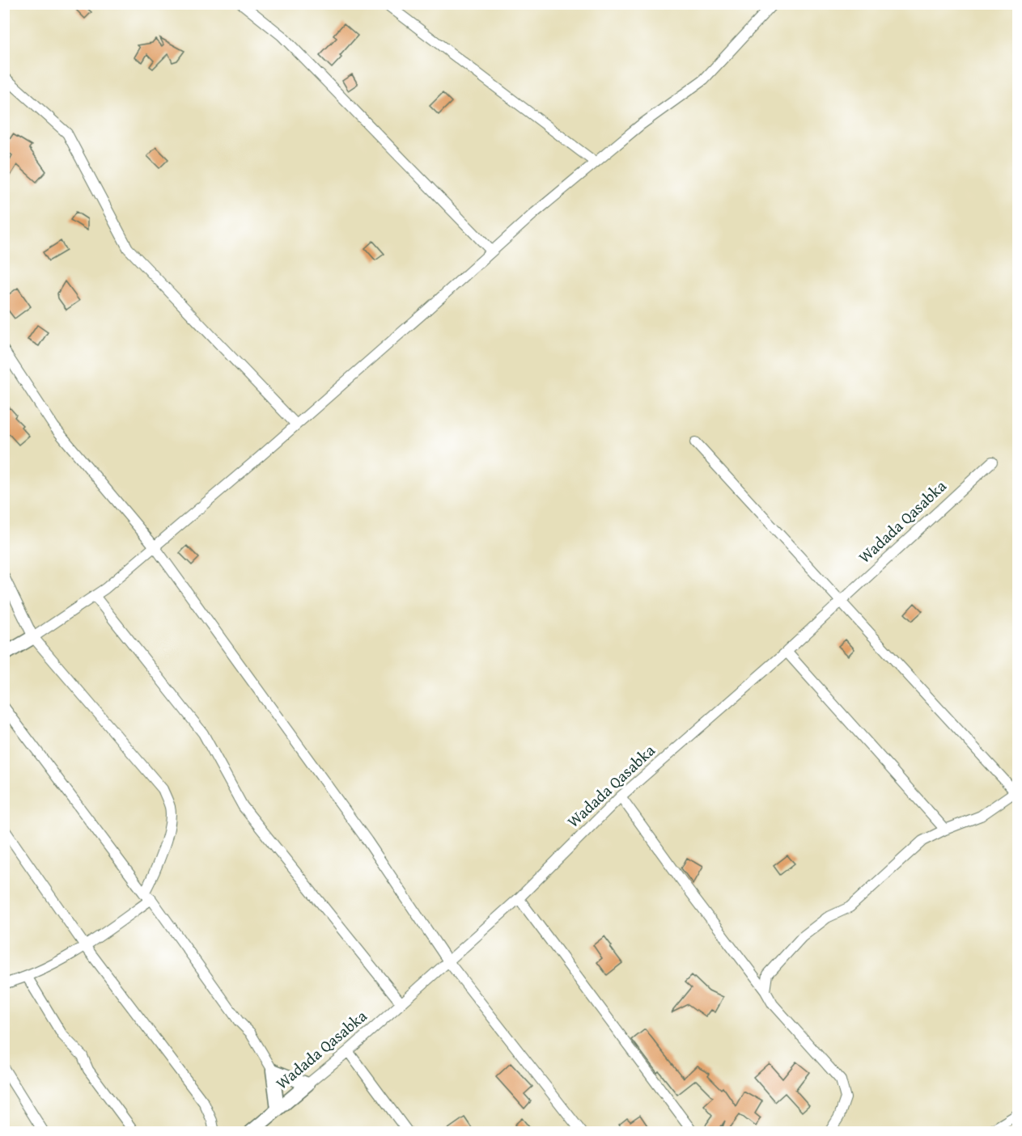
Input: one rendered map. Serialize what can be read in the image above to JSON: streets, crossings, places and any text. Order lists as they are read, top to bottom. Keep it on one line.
{"streets":{"street":["Wadada Qasabka"]}}
